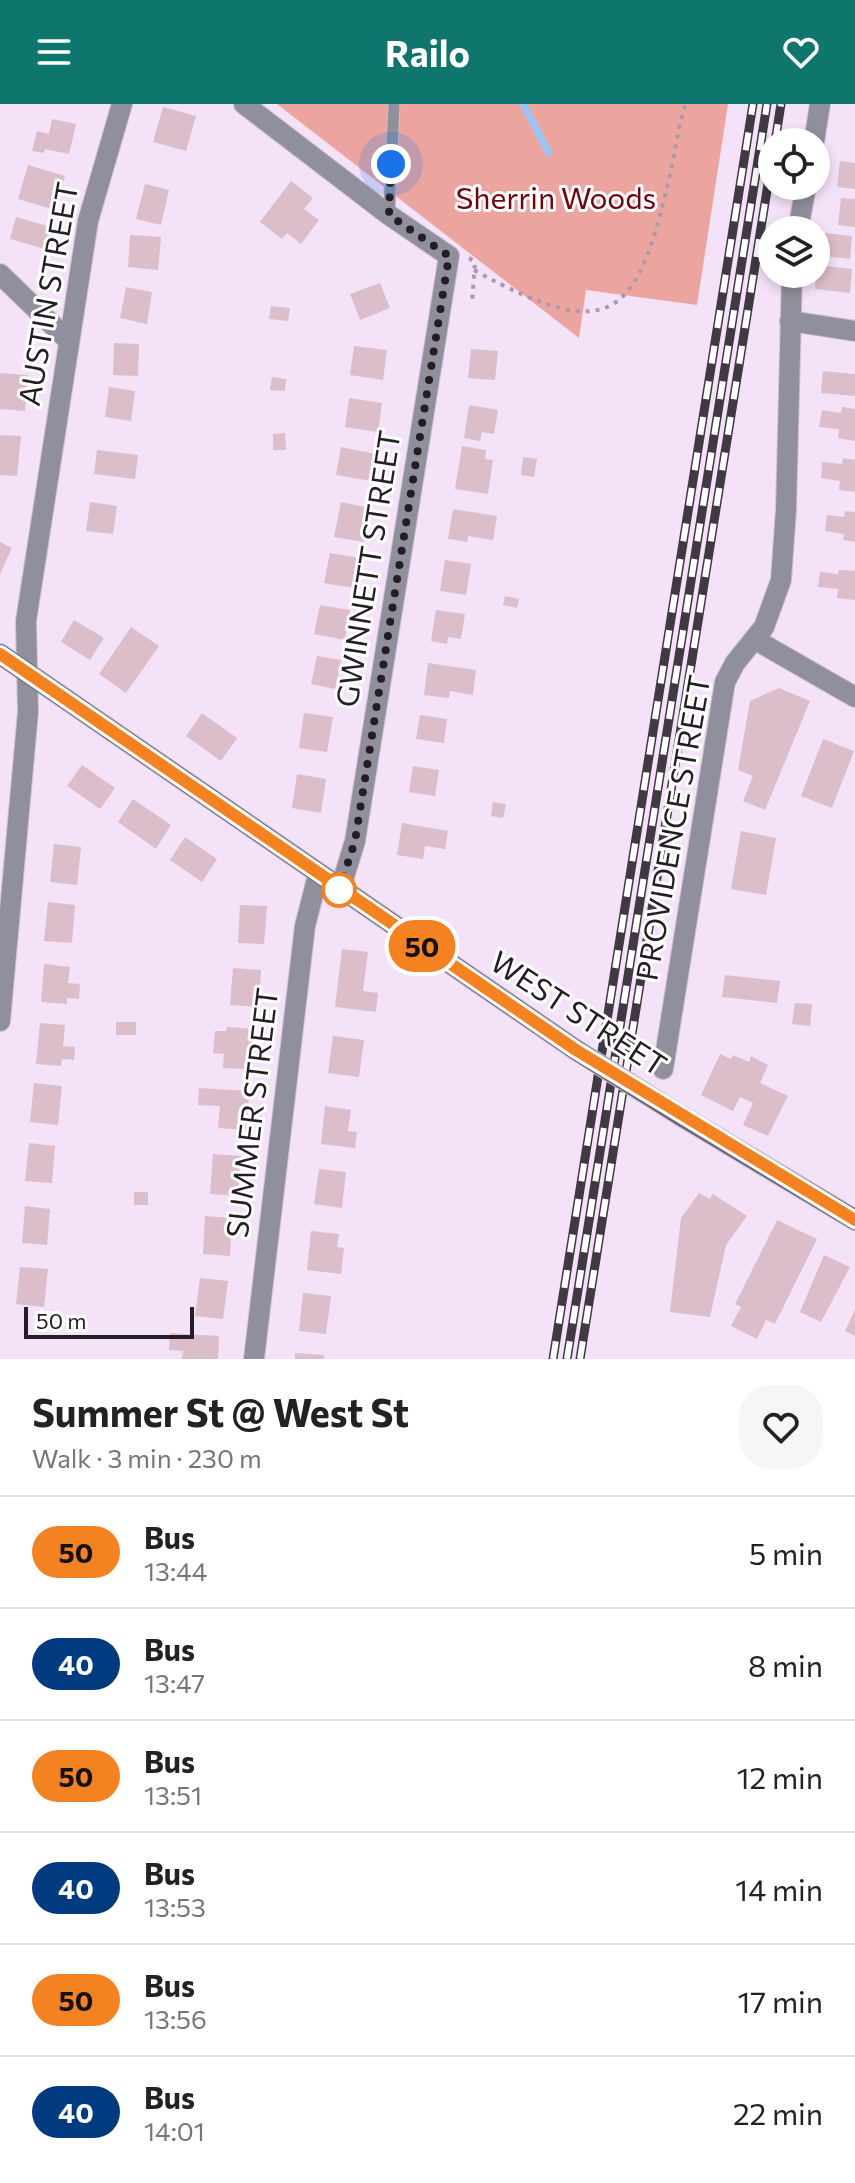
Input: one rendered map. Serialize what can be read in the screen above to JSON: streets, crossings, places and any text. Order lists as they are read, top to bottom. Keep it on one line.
{"streets":{"street":["AUSTIN STREET","GWINNETT STREET","PROVIDENCE STREET","WEST STREET","SUMMER STREET"]},"crossings":[["AUSTIN STREET","WEST STREET"],["GWINNETT STREET","WEST STREET"],["WEST STREET","SUMMER STREET"]],"parks":["Sherrin Woods"],"lines":["bus line 50"],"scale_bar":"50 m","page":{"header":"Railo","on_map":"50","scale":"50 m","heading":["Summer St @ West St","Walk · 3 min · 230 m"],"list":[{"mark":"50","name":"Bus","note":"13:44","value":"5 min"},{"mark":"40","name":"Bus","note":"13:47","value":"8 min"},{"mark":"50","name":"Bus","note":"13:51","value":"12 min"},{"mark":"40","name":"Bus","note":"13:53","value":"14 min"},{"mark":"50","name":"Bus","note":"13:56","value":"17 min"},{"mark":"40","name":"Bus","note":"14:01","value":"22 min"}]}}
